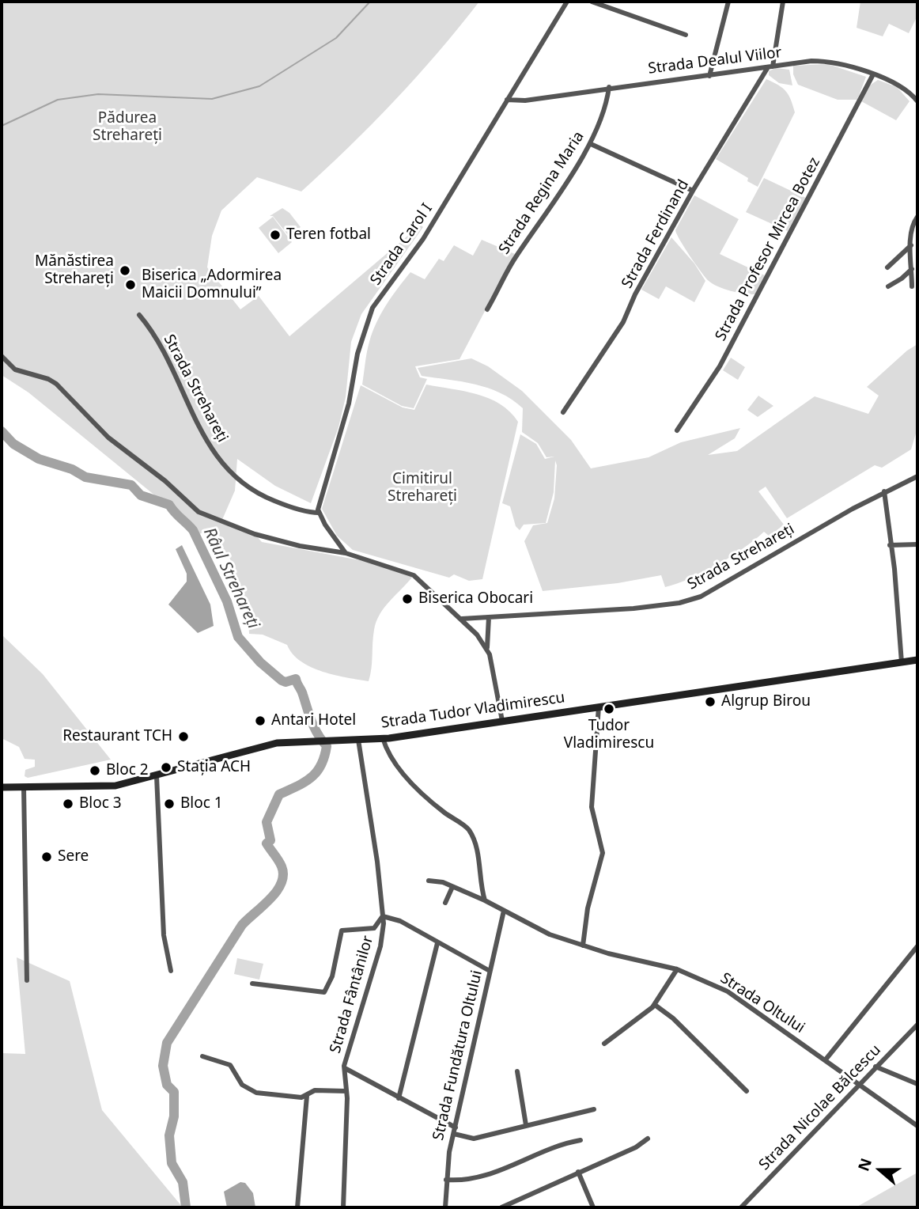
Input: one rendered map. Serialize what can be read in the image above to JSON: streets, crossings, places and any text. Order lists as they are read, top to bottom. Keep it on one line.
{"streets":{"main road":["Strada Tudor Vladimirescu"],"street":["Strada Dealul Viilor","Strada Regina Maria","Strada Ferdinand","Strada Carol I","Strada Profesor Mircea Botez","Strada Strehareți","Strada Fântânilor","Strada Oltului","Strada Fundătura Oltului","Strada Nicolae Bălcescu"]},"crossings":[["Strada Dealul Viilor","Strada Regina Maria"],["Strada Dealul Viilor","Strada Ferdinand"],["Strada Dealul Viilor","Strada Carol I"],["Strada Dealul Viilor","Strada Profesor Mircea Botez"],["Strada Carol I","Strada Strehareți"],["Strada Tudor Vladimirescu","Strada Fântânilor"],["Strada Fântânilor","Strada Fundătura Oltului"],["Strada Oltului","Strada Fundătura Oltului"],["Strada Oltului","Strada Nicolae Bălcescu"]],"water":["Râul Strehareți"],"parks":["Pădurea Strehareți","Cimitirul Strehareți"],"places":["Teren fotbal","Mănăstirea Strehareți","Biserica „Adormirea Maicii Domnului”","Biserica Obocari","Algrup Birou","Tudor Vladimirescu","Antari Hotel","Restaurant TCH","Stația ACH","Bloc 2","Bloc 3","Bloc 1","Sere"],"north":"left"}
